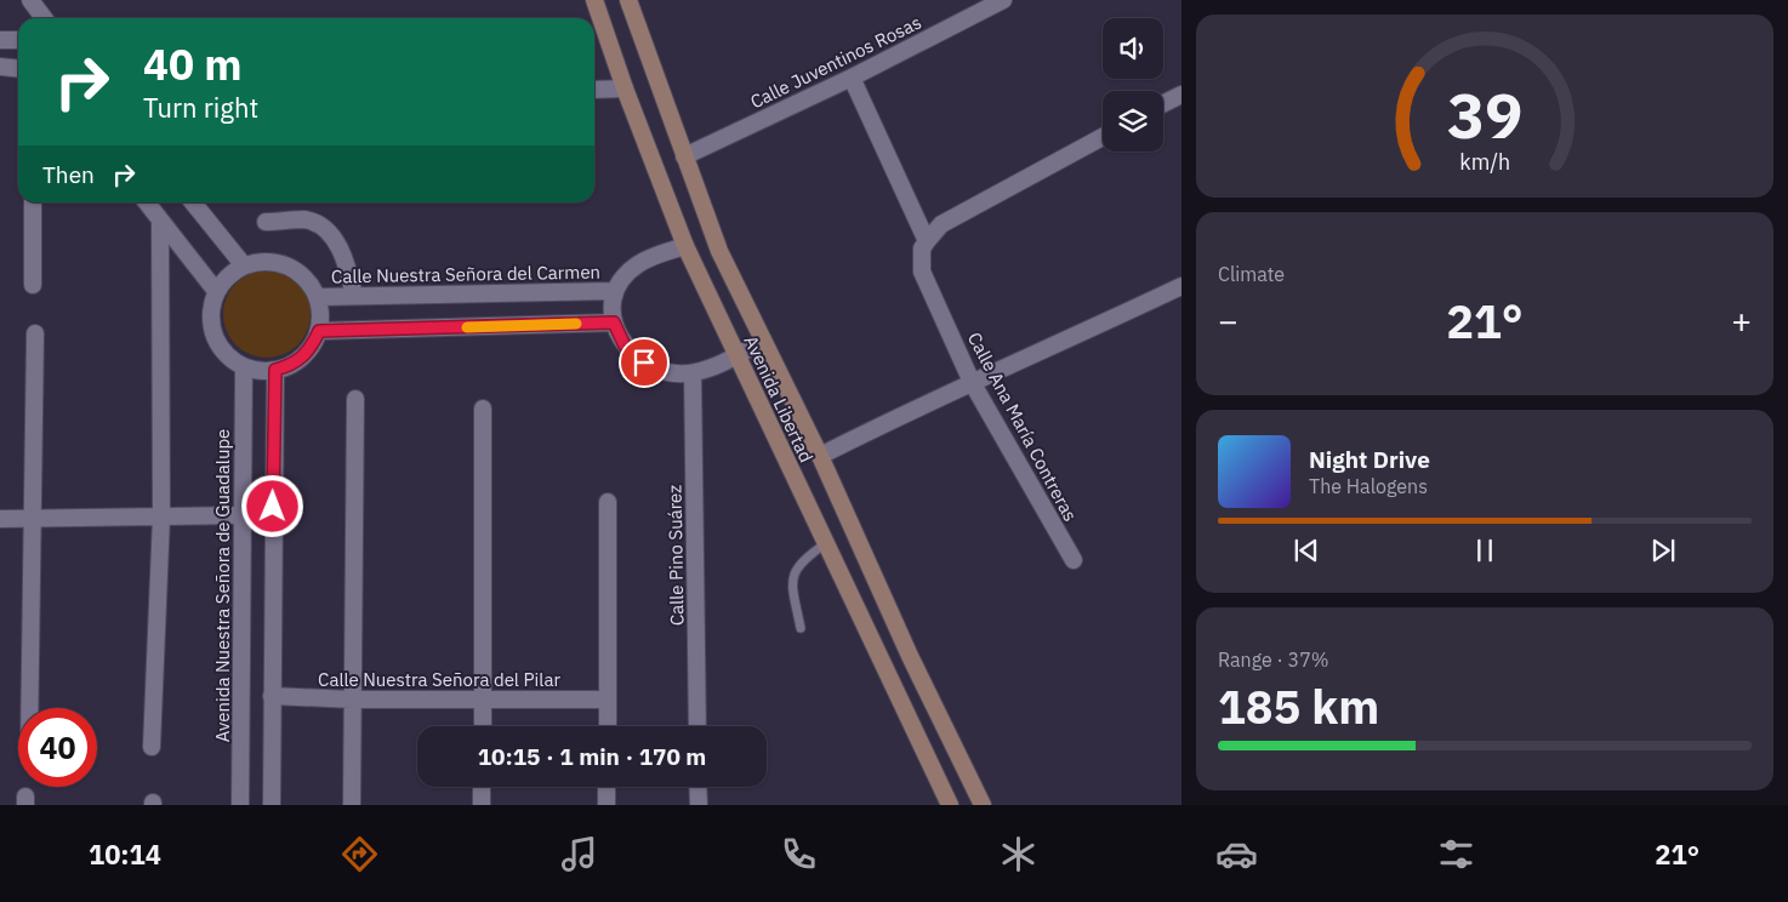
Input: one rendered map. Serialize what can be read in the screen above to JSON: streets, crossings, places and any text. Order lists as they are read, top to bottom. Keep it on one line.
{"streets":{"main road":["Avenida Libertad"],"street":["Calle Juventinos Rosas","Calle Nuestra Señora del Carmen","Calle Ana María Contreras","Calle Pino Suárez","Avenida Nuestra Señora de Guadalupe","Calle Nuestra Señora del Pilar"]},"crossings":[["Calle Juventinos Rosas","Avenida Libertad"],["Calle Nuestra Señora del Carmen","Avenida Libertad"],["Calle Nuestra Señora del Carmen","Calle Pino Suárez"],["Calle Nuestra Señora del Carmen","Avenida Nuestra Señora de Guadalupe"]],"page":{"turn":["40 m","Turn right"],"then":"Then","tile":["Climate",["Range · 37%","185 km"]],"heat":["−","21°","+"],"song":["Night Drive","The Halogens"],"limit":"40","trip":"10:15 · 1 min · 170 m","tabs":["10:14","21°"],"gauge":["39","km/h"]}}
